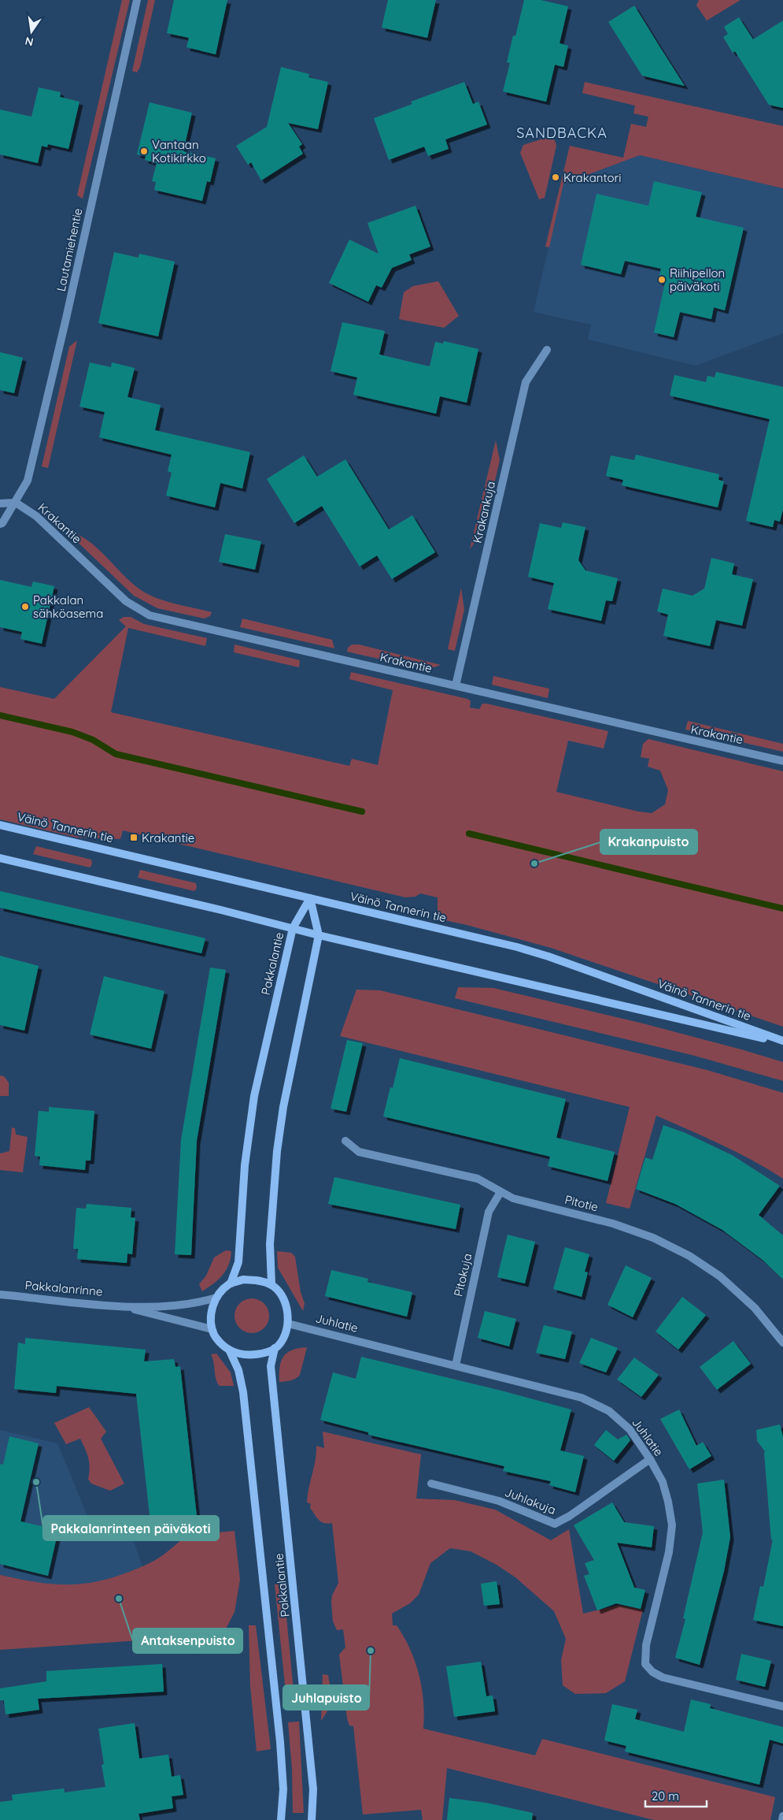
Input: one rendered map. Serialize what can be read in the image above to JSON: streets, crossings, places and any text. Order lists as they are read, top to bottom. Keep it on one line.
{"streets":{"street":["Lautamiehentie","Krakankuja","Krakantie","Väinö Tannerin tie","Pakkalantie","Pitotie","Pitokuja","Pakkalanrinne","Juhlatie","Juhlakuja"]},"crossings":[["Lautamiehentie","Krakantie"],["Krakankuja","Krakantie"],["Väinö Tannerin tie","Pakkalantie"],["Pakkalantie","Pakkalanrinne"],["Pakkalantie","Juhlatie"],["Pitotie","Pitokuja"],["Pitokuja","Juhlatie"],["Pakkalanrinne","Juhlatie"],["Juhlatie","Juhlakuja"]],"districts":["SANDBACKA"],"places":{"other":["Vantaan Kotikirkko","Krakantori","Riihipellon päiväkoti","Pakkalan sähköasema","Krakanpuisto","Pakkalanrinteen päiväkoti","Antaksenpuisto","Juhlapuisto"],"transit":["Krakantie"]},"scale_bar":"20 m","north":"bottom"}
